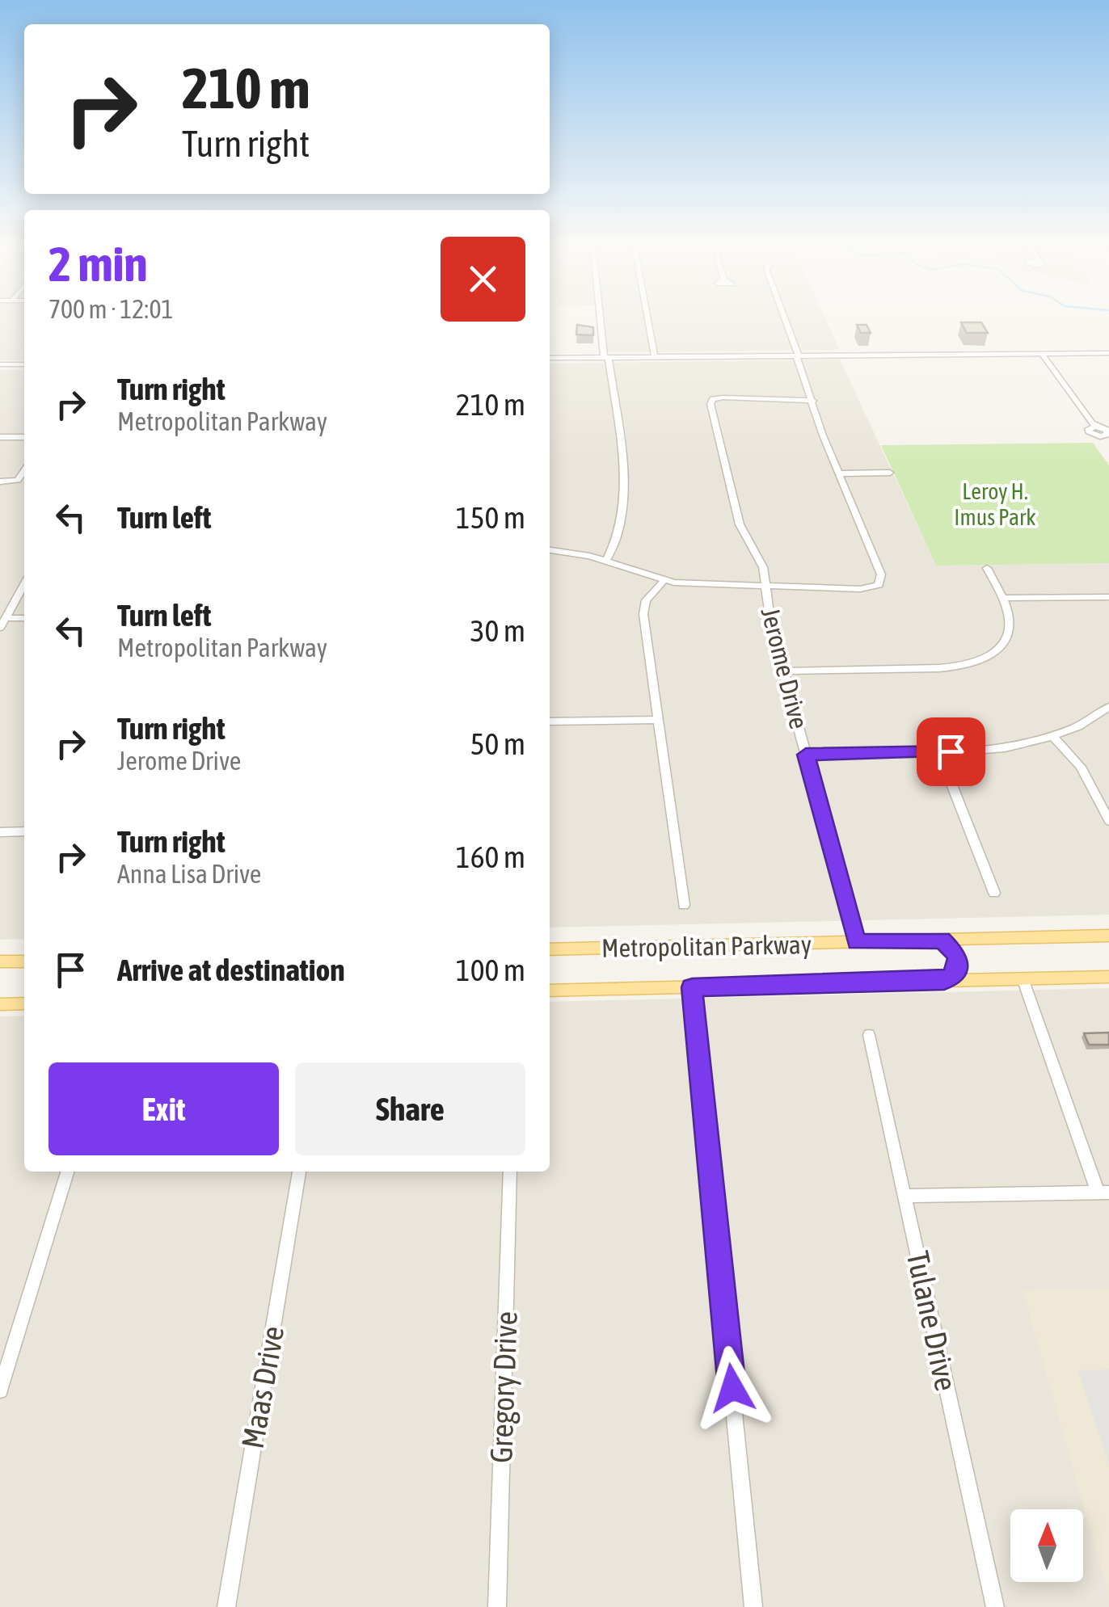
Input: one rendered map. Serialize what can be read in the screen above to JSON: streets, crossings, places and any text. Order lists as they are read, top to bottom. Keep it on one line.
{"streets":{"main road":["Metropolitan Parkway"],"street":["Jerome Drive","Tulane Drive","Maas Drive","Gregory Drive"]},"crossings":[["Jerome Drive","Metropolitan Parkway"]],"parks":["Leroy H. Imus Park"],"north":"top","page":{"turn":["210 m","Turn right"],"heading":["2 min","700 m · 12:01"],"list":[{"name":"Turn right","note":"Metropolitan Parkway","value":"210 m"},{"name":"Turn left","value":"150 m"},{"name":"Turn left","note":"Metropolitan Parkway","value":"30 m"},{"name":"Turn right","note":"Jerome Drive","value":"50 m"},{"name":"Turn right","note":"Anna Lisa Drive","value":"160 m"},{"name":"Arrive at destination","value":"100 m"}],"buttons":["Exit","Share"]}}
